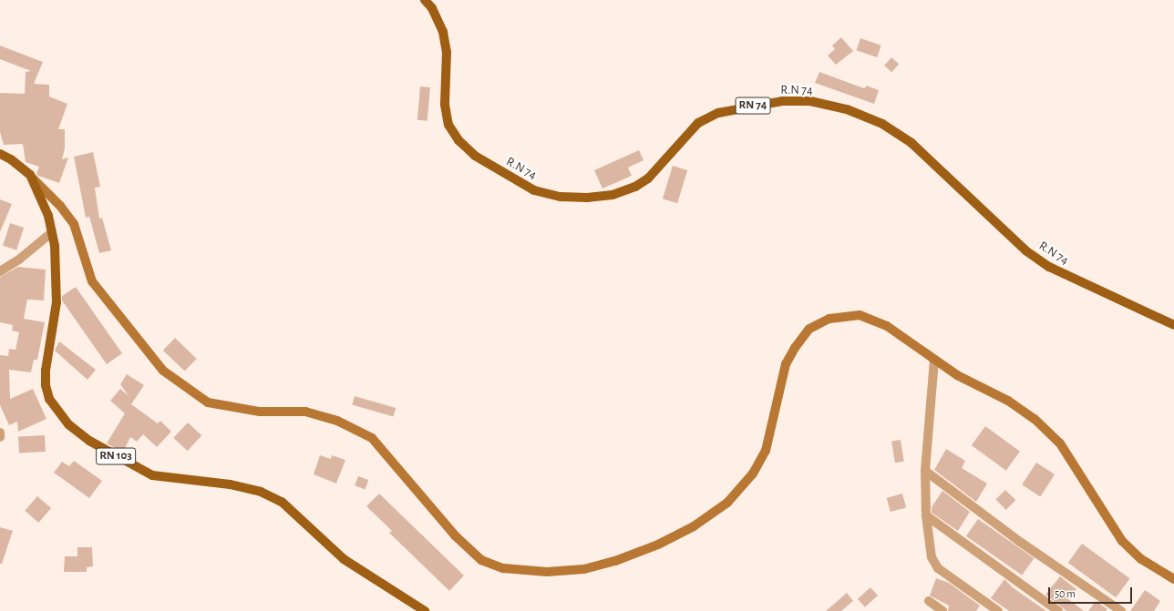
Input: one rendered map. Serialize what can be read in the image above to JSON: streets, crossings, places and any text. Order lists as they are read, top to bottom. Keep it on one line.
{"streets":{"main road":["R.N 74","RN 74","RN 103"]},"scale_bar":"50 m"}
